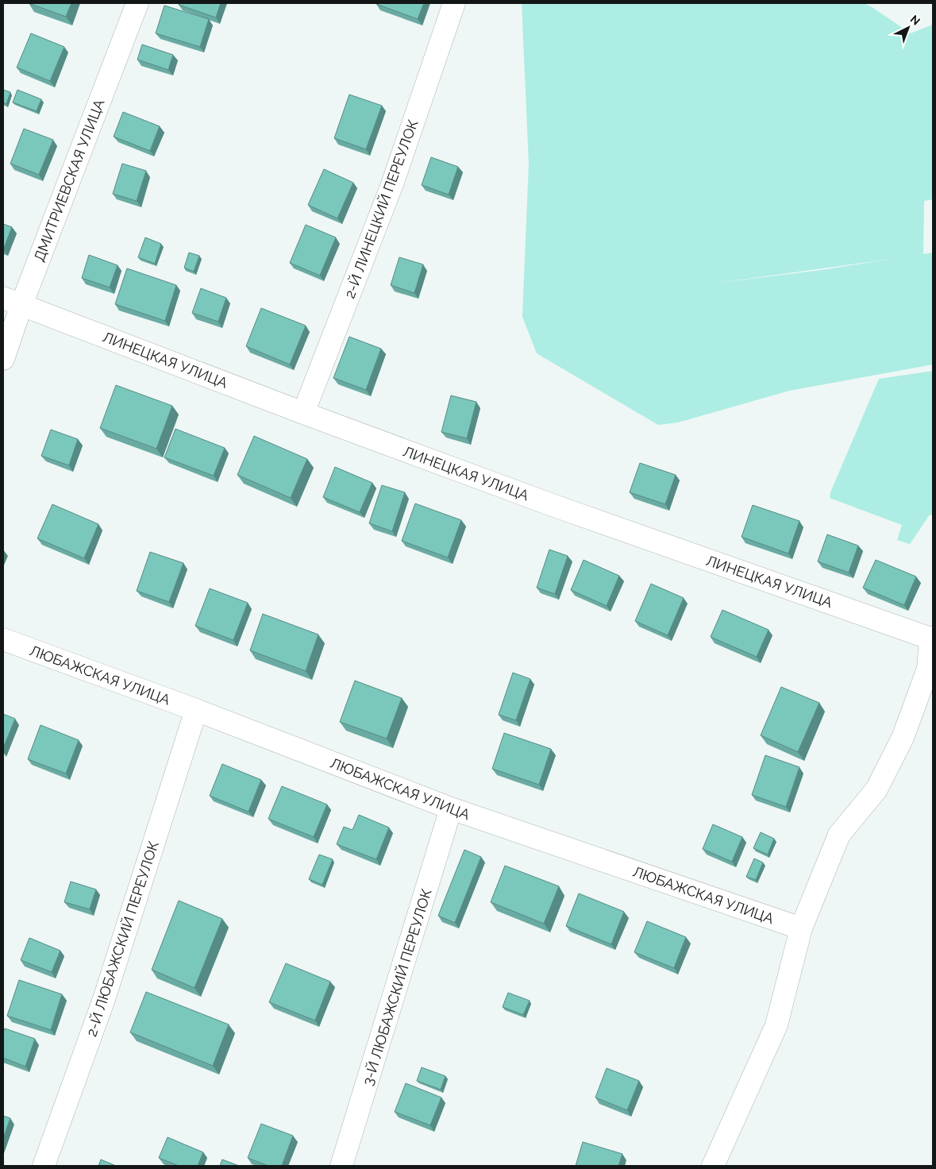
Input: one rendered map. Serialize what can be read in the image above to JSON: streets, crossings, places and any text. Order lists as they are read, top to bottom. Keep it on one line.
{"streets":{"street":["ДМИТРИЕВСКАЯ УЛИЦА","2-Й ЛИНЕЦКИЙ ПЕРЕУЛОК","ЛИНЕЦКАЯ УЛИЦА","ЛЮБАЖСКАЯ УЛИЦА","2-Й ЛЮБАЖСКИЙ ПЕРЕУЛОК","3-Й ЛЮБАЖСКИЙ ПЕРЕУЛОК"]},"crossings":[["ДМИТРИЕВСКАЯ УЛИЦА","ЛИНЕЦКАЯ УЛИЦА"],["2-Й ЛИНЕЦКИЙ ПЕРЕУЛОК","ЛИНЕЦКАЯ УЛИЦА"],["ЛЮБАЖСКАЯ УЛИЦА","2-Й ЛЮБАЖСКИЙ ПЕРЕУЛОК"],["ЛЮБАЖСКАЯ УЛИЦА","3-Й ЛЮБАЖСКИЙ ПЕРЕУЛОК"]],"north":"top right"}
